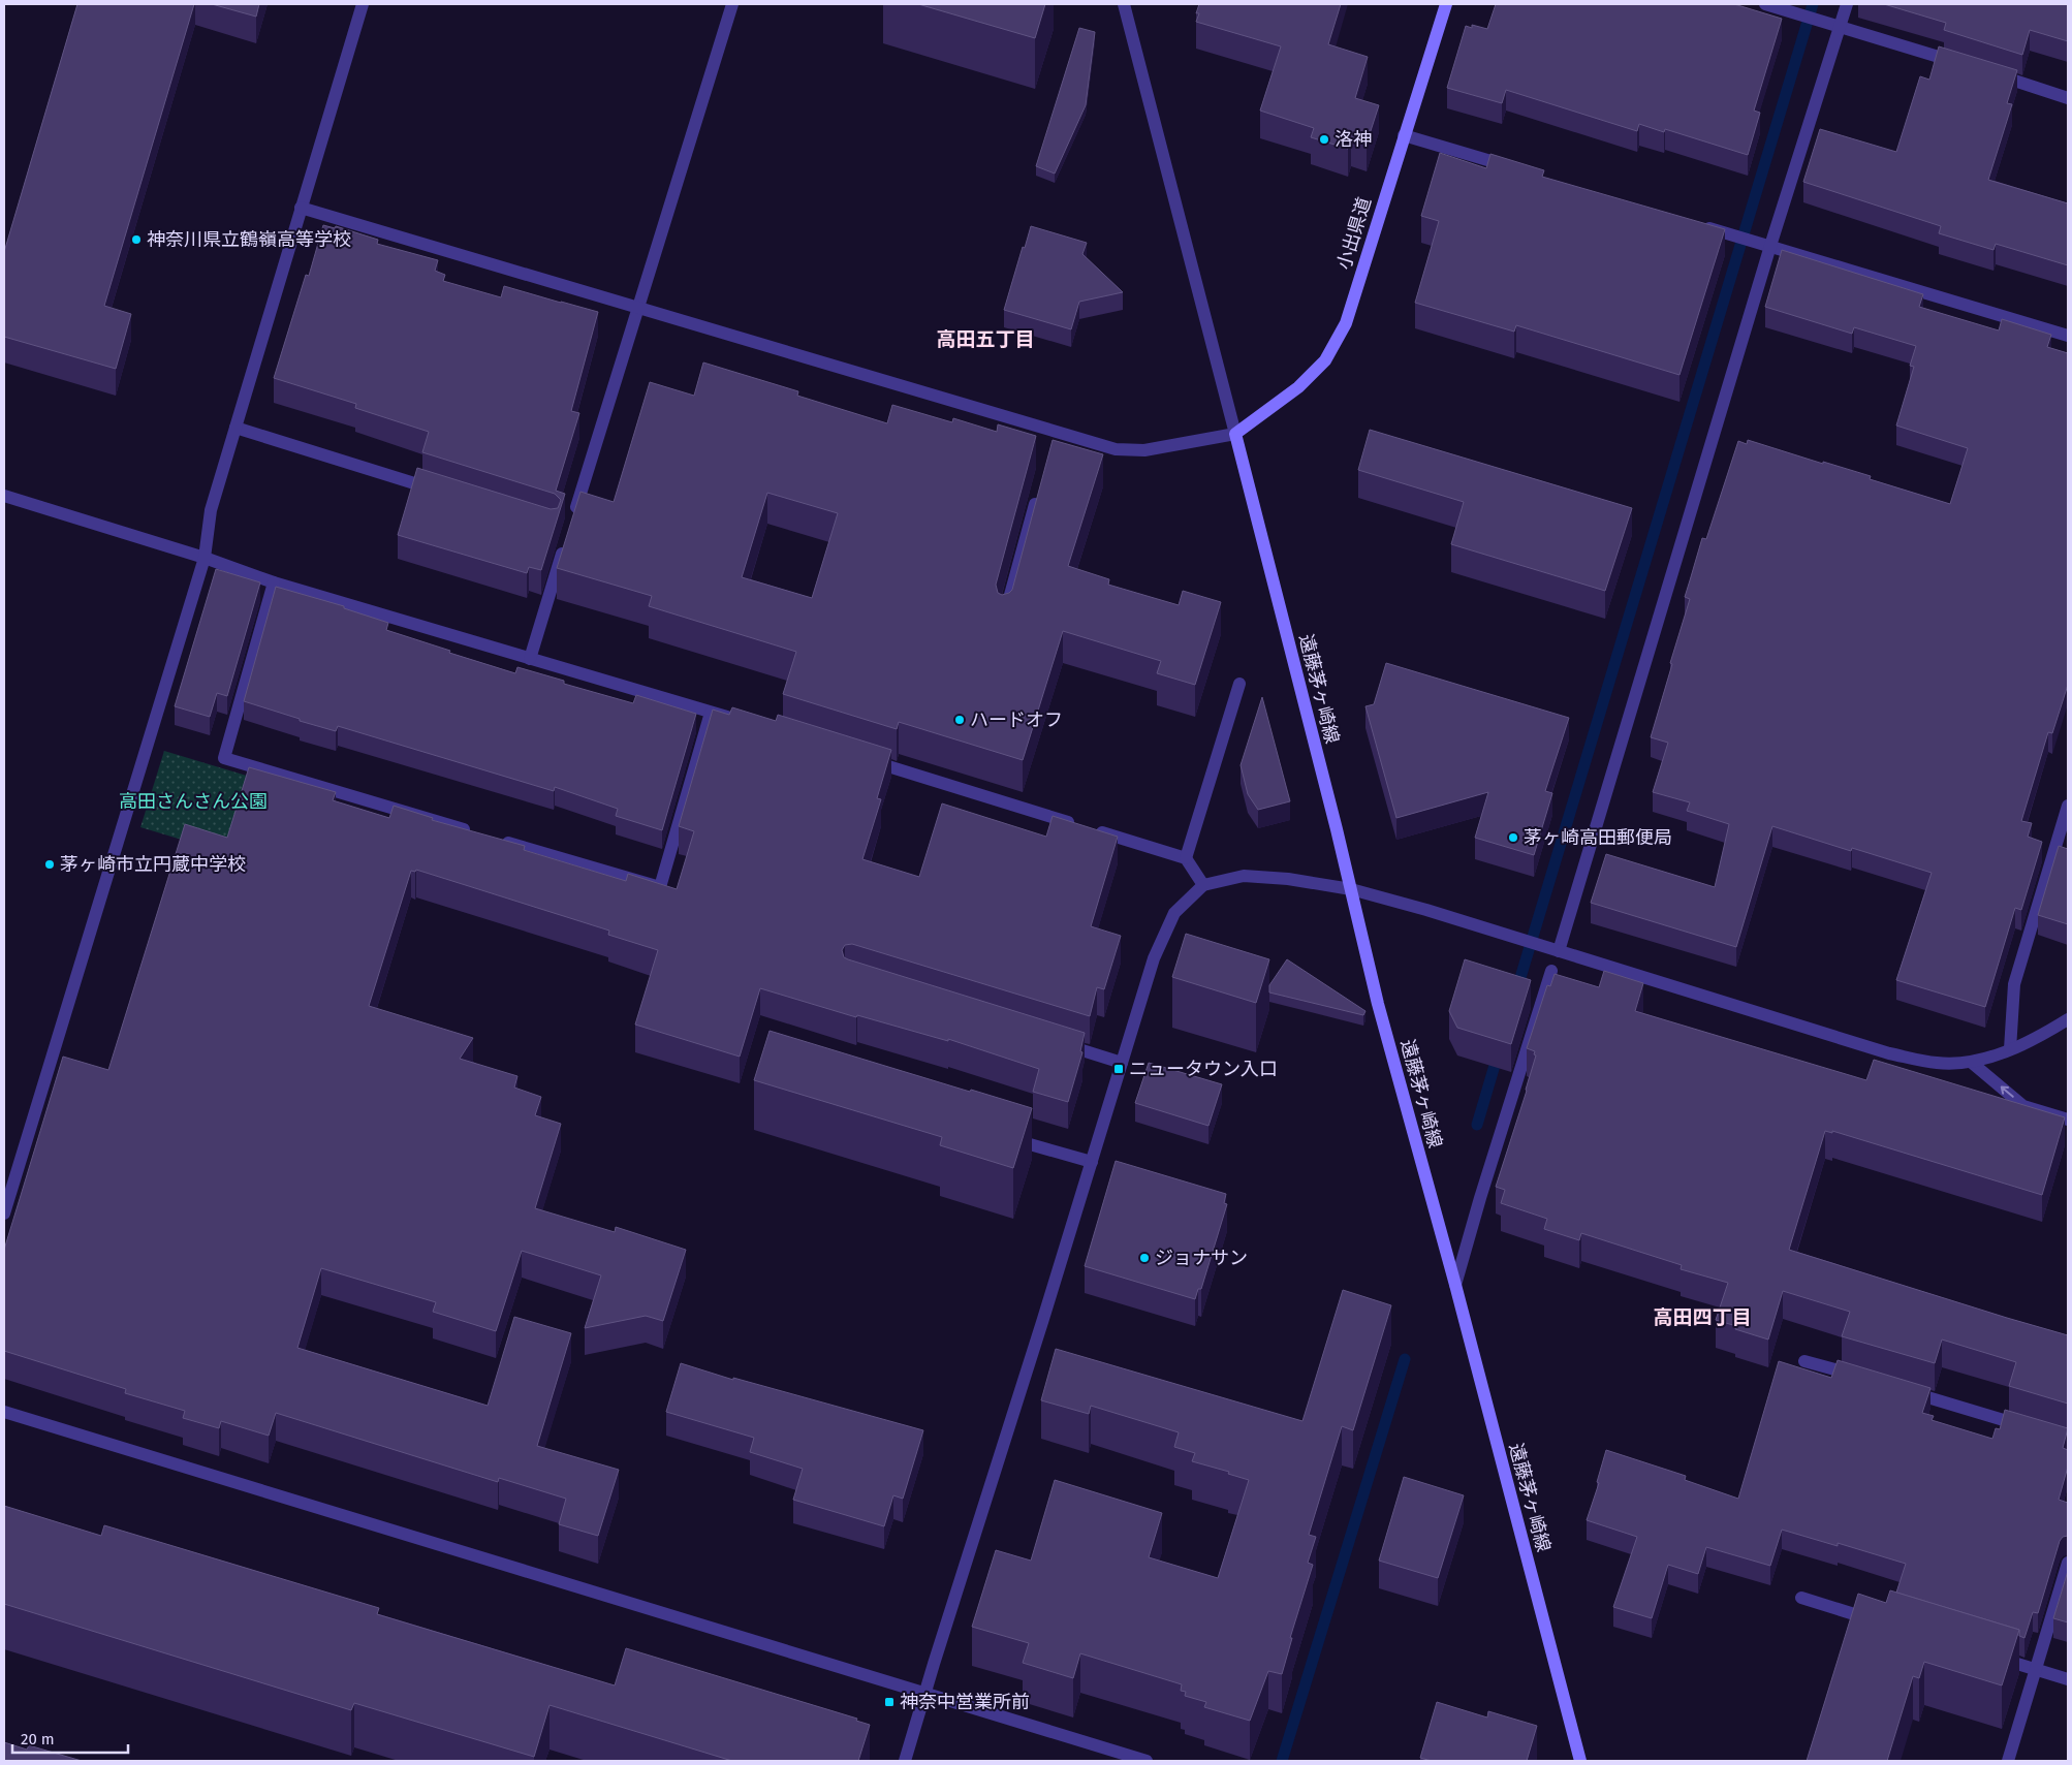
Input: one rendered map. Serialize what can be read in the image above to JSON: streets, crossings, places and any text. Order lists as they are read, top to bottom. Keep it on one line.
{"streets":{"main road":["小出県道","遠藤茅ヶ崎線"]},"crossings":[["小出県道","遠藤茅ヶ崎線"]],"districts":["高田五丁目","高田四丁目"],"parks":["高田さんさん公園"],"places":{"other":["洛神","神奈川県立鶴嶺高等学校","ハードオフ","茅ヶ崎高田郵便局","茅ヶ崎市立円蔵中学校","ジョナサン"],"transit":["ニュータウン入口","神奈中営業所前"]},"scale_bar":"20 m"}
